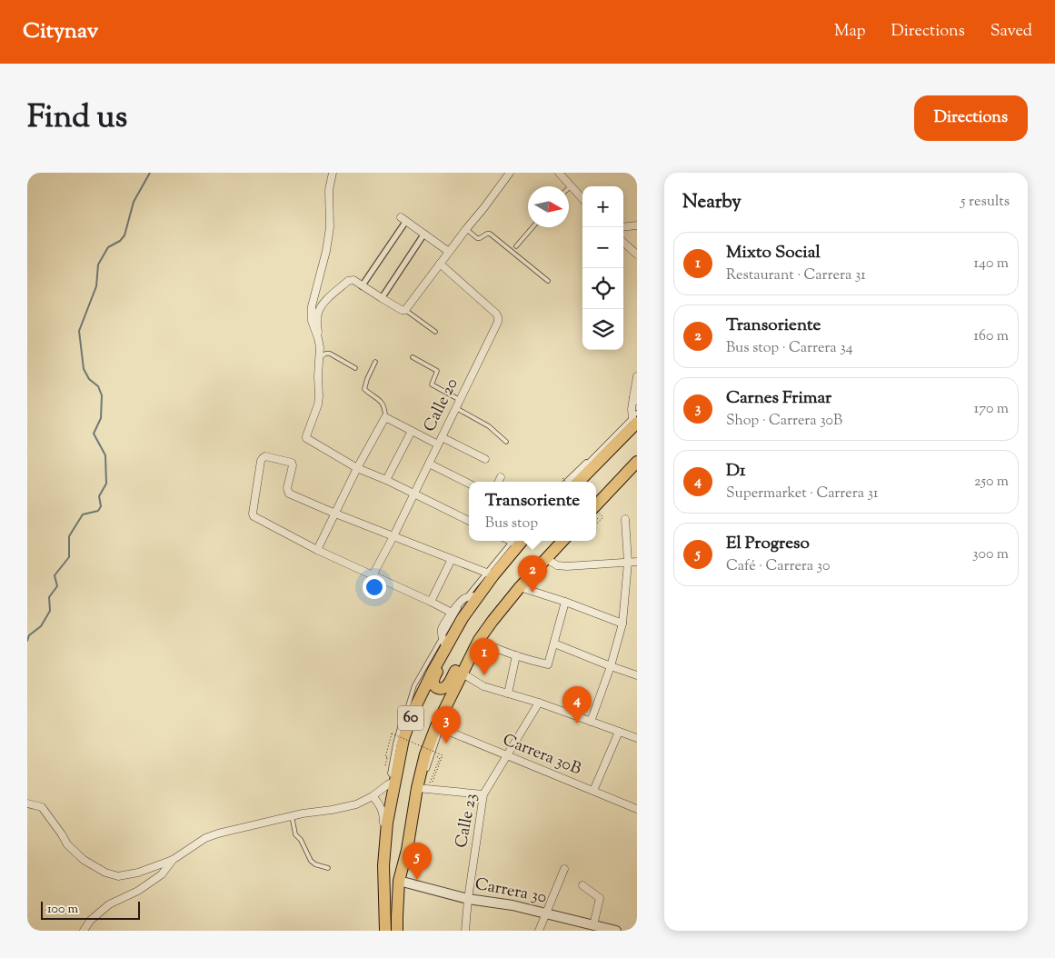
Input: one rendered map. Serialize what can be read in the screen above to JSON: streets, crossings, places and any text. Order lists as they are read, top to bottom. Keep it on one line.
{"streets":{"highway":["60"],"street":["Calle 20","Carrera 30B","Calle 23","Carrera 30"]},"crossings":[["60","Carrera 30B"],["60","Carrera 30"],["Carrera 30B","Calle 23"],["Calle 23","Carrera 30"]],"scale_bar":"100 m","north":"right","page":{"header":"Citynav","nav":["Map","Directions","Saved"],"title":"Find us","buttons":"Directions","heading":["Nearby","5 results"],"map_buttons":["+","−"],"list":[{"mark":"1","name":"Mixto Social","note":"Restaurant · Carrera 31","value":"140 m"},{"mark":"2","name":"Transoriente","note":"Bus stop · Carrera 34","value":"160 m"},{"mark":"3","name":"Carnes Frimar","note":"Shop · Carrera 30B","value":"170 m"},{"mark":"4","name":"D1","note":"Supermarket · Carrera 31","value":"250 m"},{"mark":"5","name":"El Progreso","note":"Café · Carrera 30","value":"300 m"}],"popup":["Transoriente","Bus stop"],"pins":["2","1","4","3","5"],"scale":"100 m"}}
